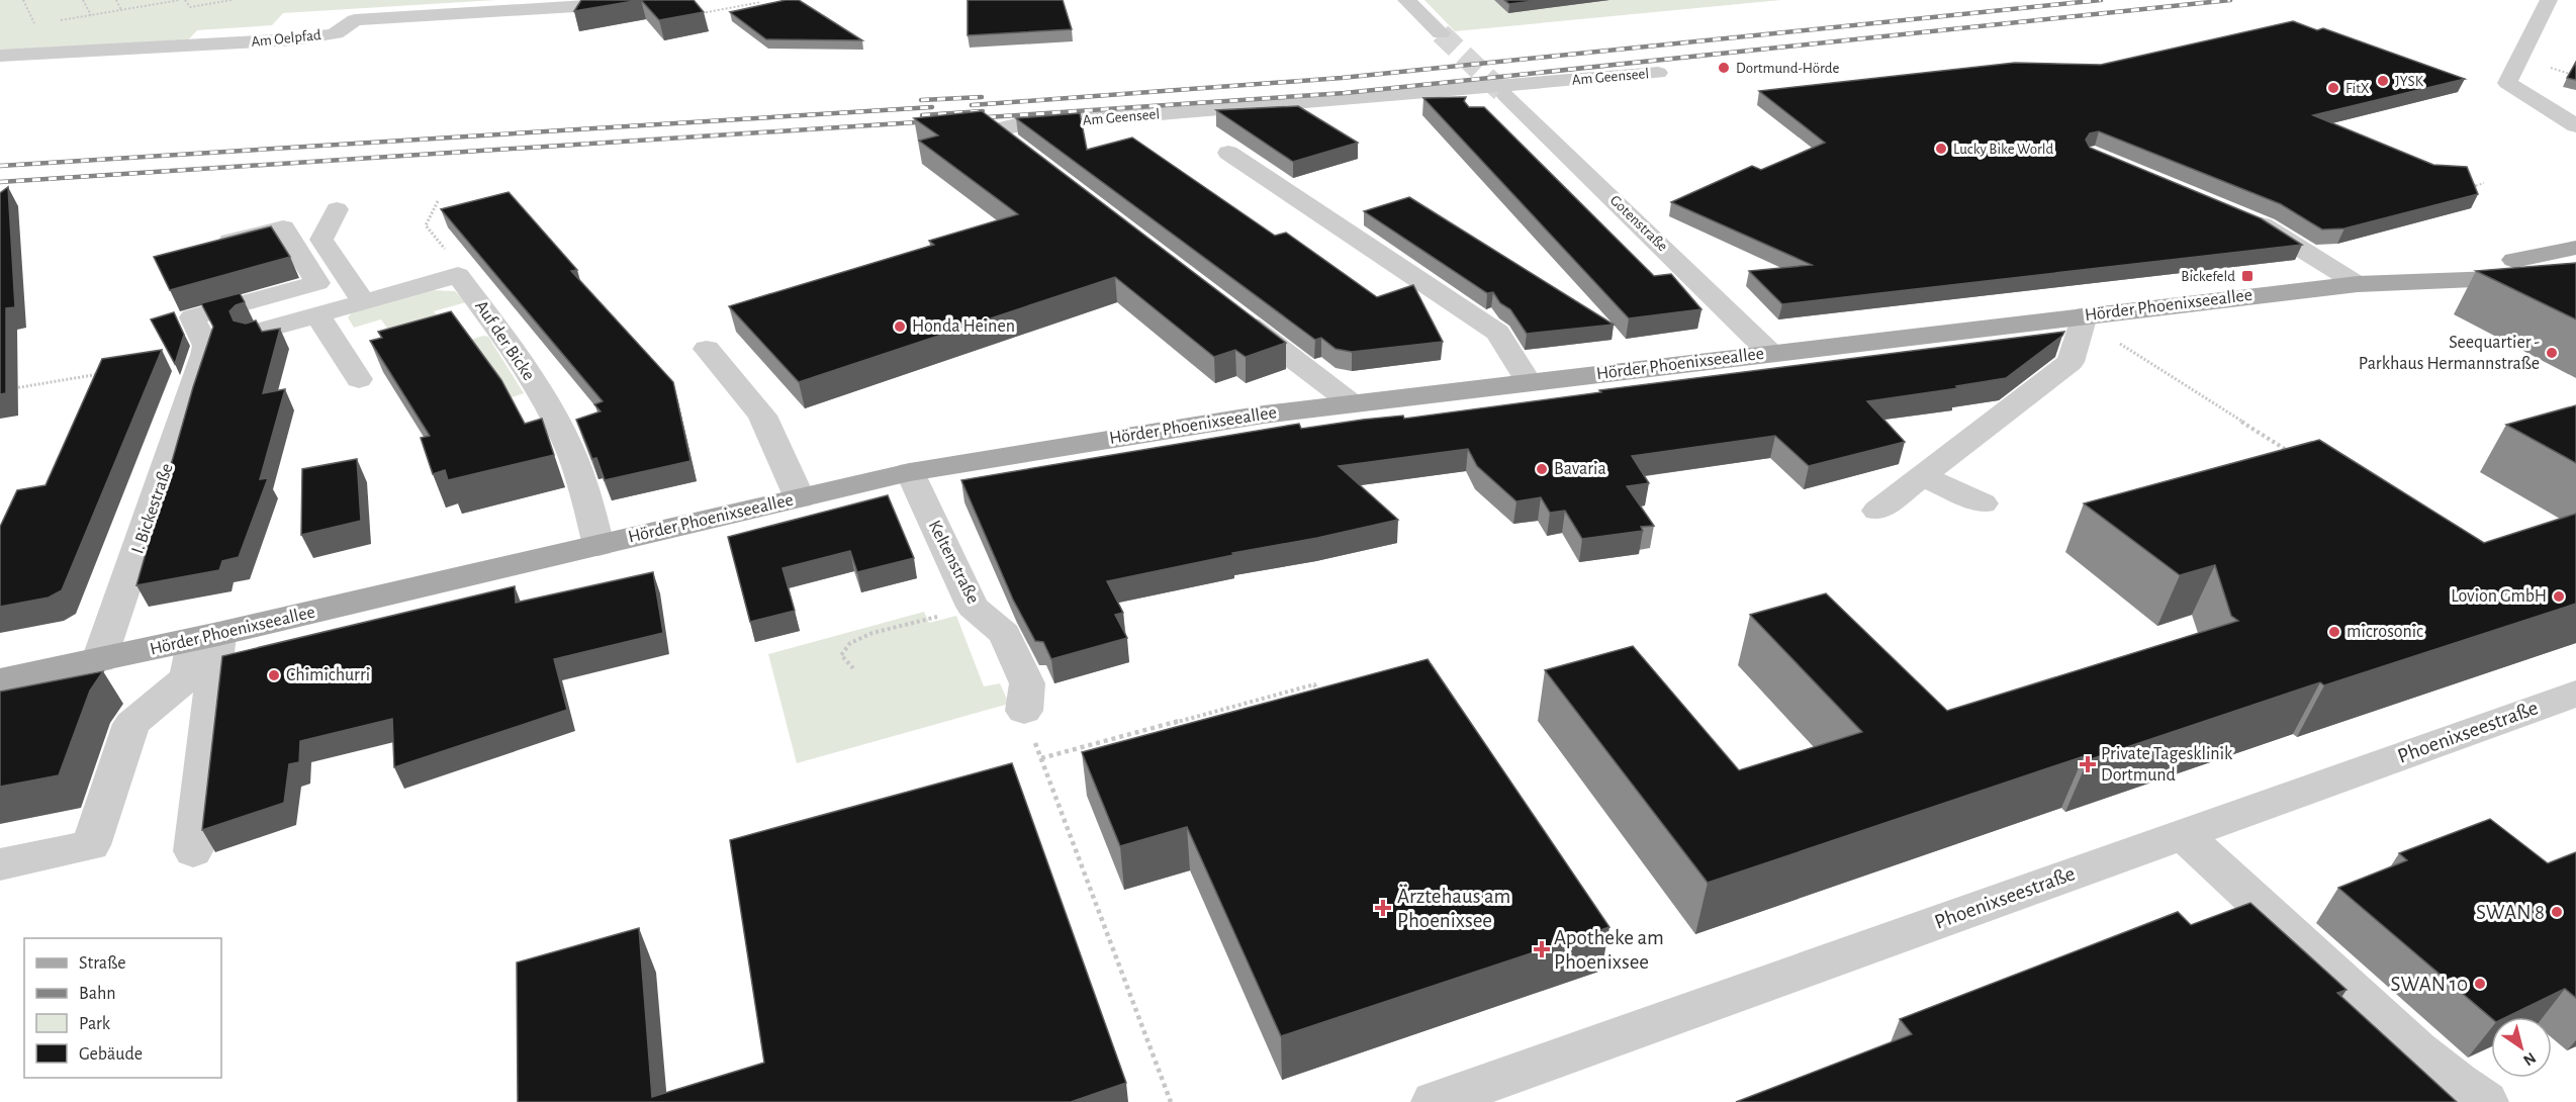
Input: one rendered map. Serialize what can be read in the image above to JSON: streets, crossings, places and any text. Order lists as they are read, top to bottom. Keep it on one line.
{"streets":{"main road":["Hörder Phoenixseeallee"],"street":["Am Oelpfad","Am Geenseel","Gotenstraße","Auf der Bicke","I. Bickestraße","Keltenstraße","Phoenixseestraße"]},"crossings":[["Gotenstraße","Hörder Phoenixseeallee"],["Hörder Phoenixseeallee","Auf der Bicke"],["Hörder Phoenixseeallee","I. Bickestraße"],["Hörder Phoenixseeallee","Keltenstraße"]],"places":{"other":["Dortmund-Hörde","JYSK","FitX","Lucky Bike World","Honda Heinen","Seequartier - Parkhaus Hermannstraße","Bavaria","Lovion GmbH","microsonic","Chimichurri","SWAN 8","SWAN 10"],"transit":["Bickefeld"],"health":["Private Tagesklinik Dortmund","Ärztehaus am Phoenixsee","Apotheke am Phoenixsee"]},"legend":["Straße","Bahn","Park","Gebäude"],"north":"bottom right"}
